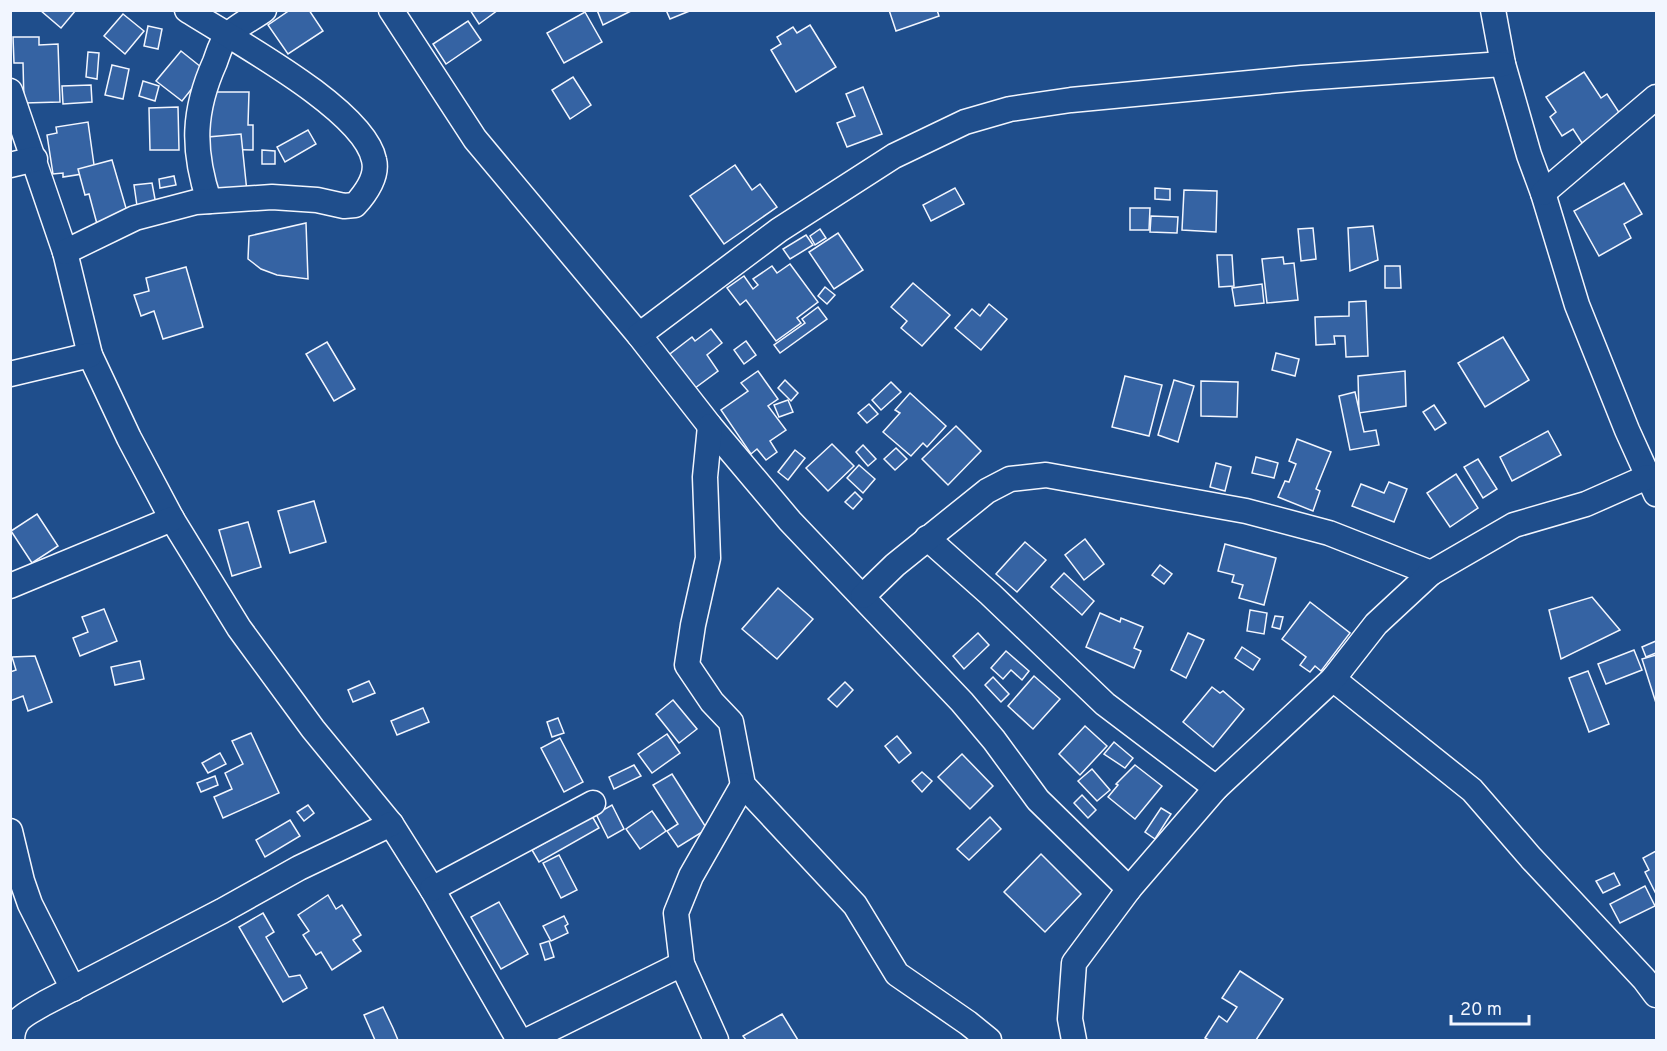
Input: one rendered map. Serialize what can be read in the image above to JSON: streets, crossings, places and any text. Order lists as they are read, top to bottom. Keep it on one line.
{"scale_bar":"20 m"}
